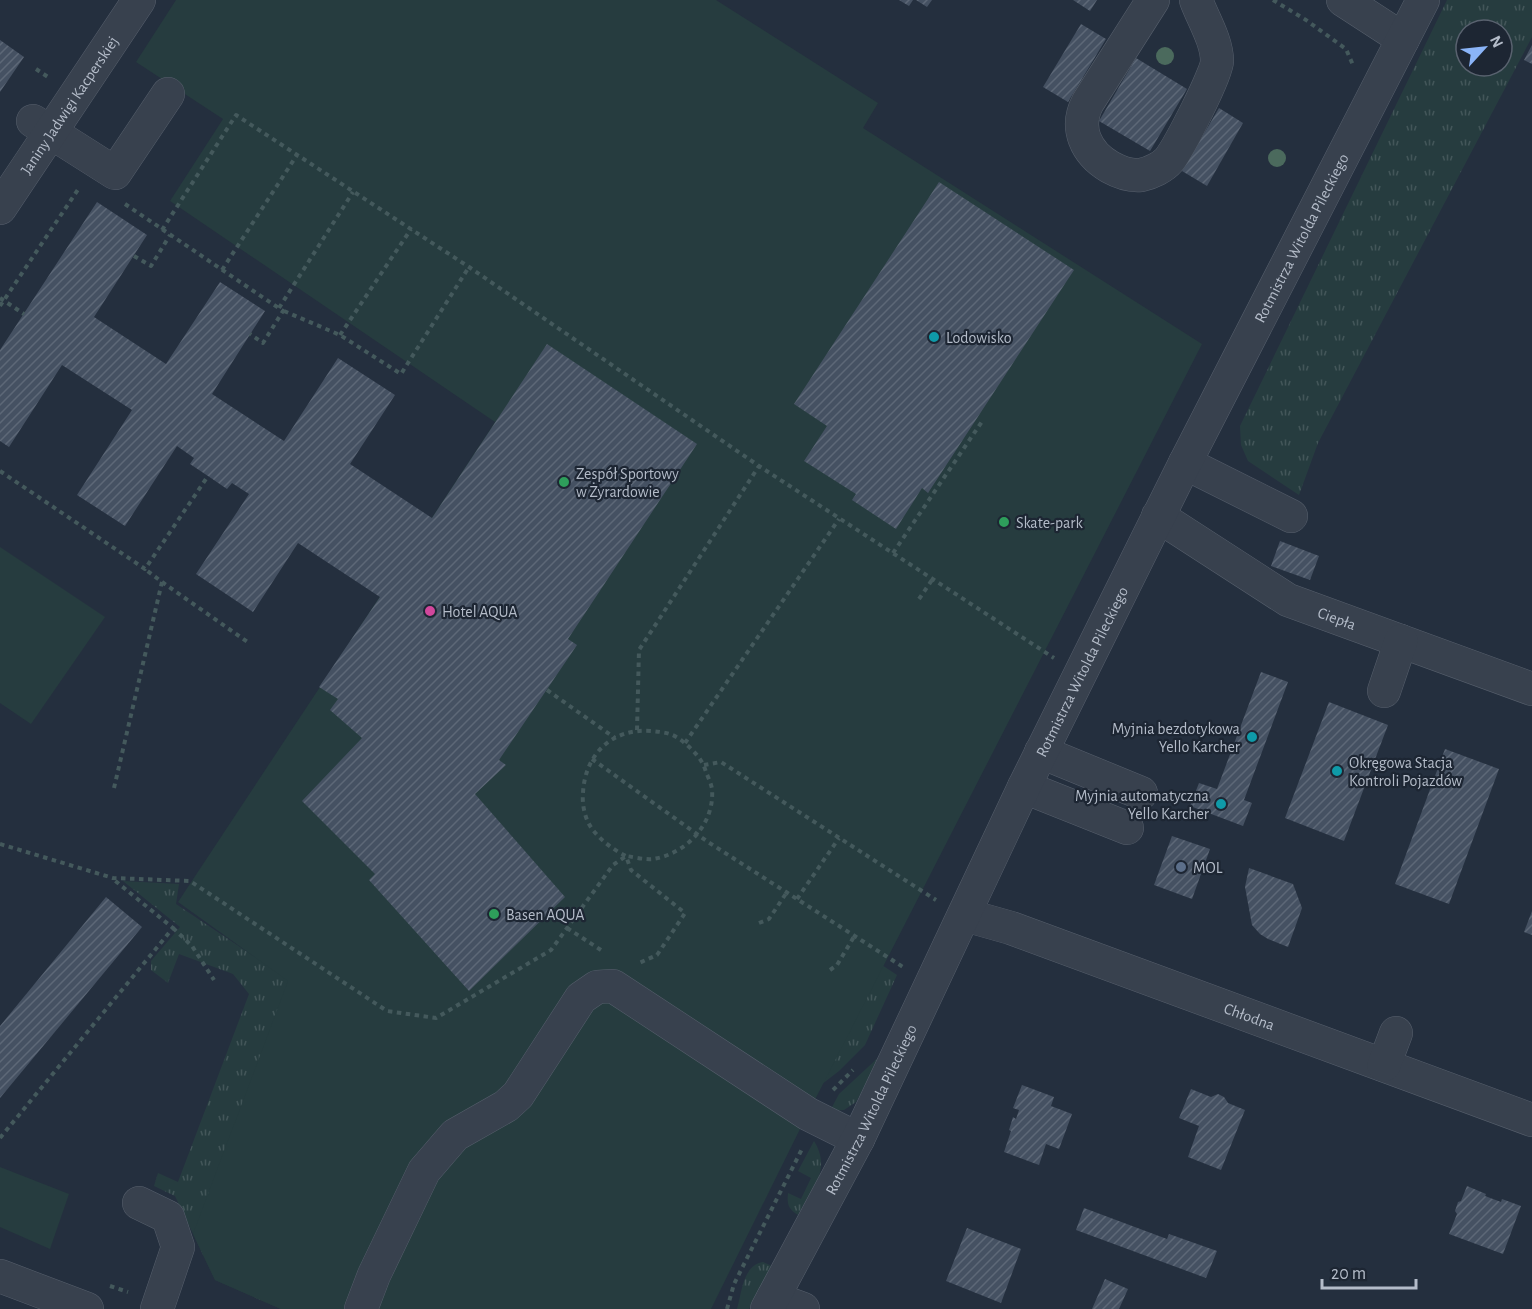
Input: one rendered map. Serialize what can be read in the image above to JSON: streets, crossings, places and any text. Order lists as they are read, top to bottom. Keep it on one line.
{"streets":{"street":["Janiny Jadwigi Kacperskiej","Rotmistrza Witolda Pileckiego","Ciepła","Chłodna"]},"crossings":[["Rotmistrza Witolda Pileckiego","Ciepła"],["Rotmistrza Witolda Pileckiego","Chłodna"]],"places":["Lodowisko","Zespół Sportowy w Żyrardowie","Skate-park","Hotel AQUA","Myjnia bezdotykowa Yello Karcher","Okręgowa Stacja Kontroli Pojazdów","Myjnia automatyczna Yello Karcher","MOL","Basen AQUA"],"scale_bar":"20 m","north":"top right"}
